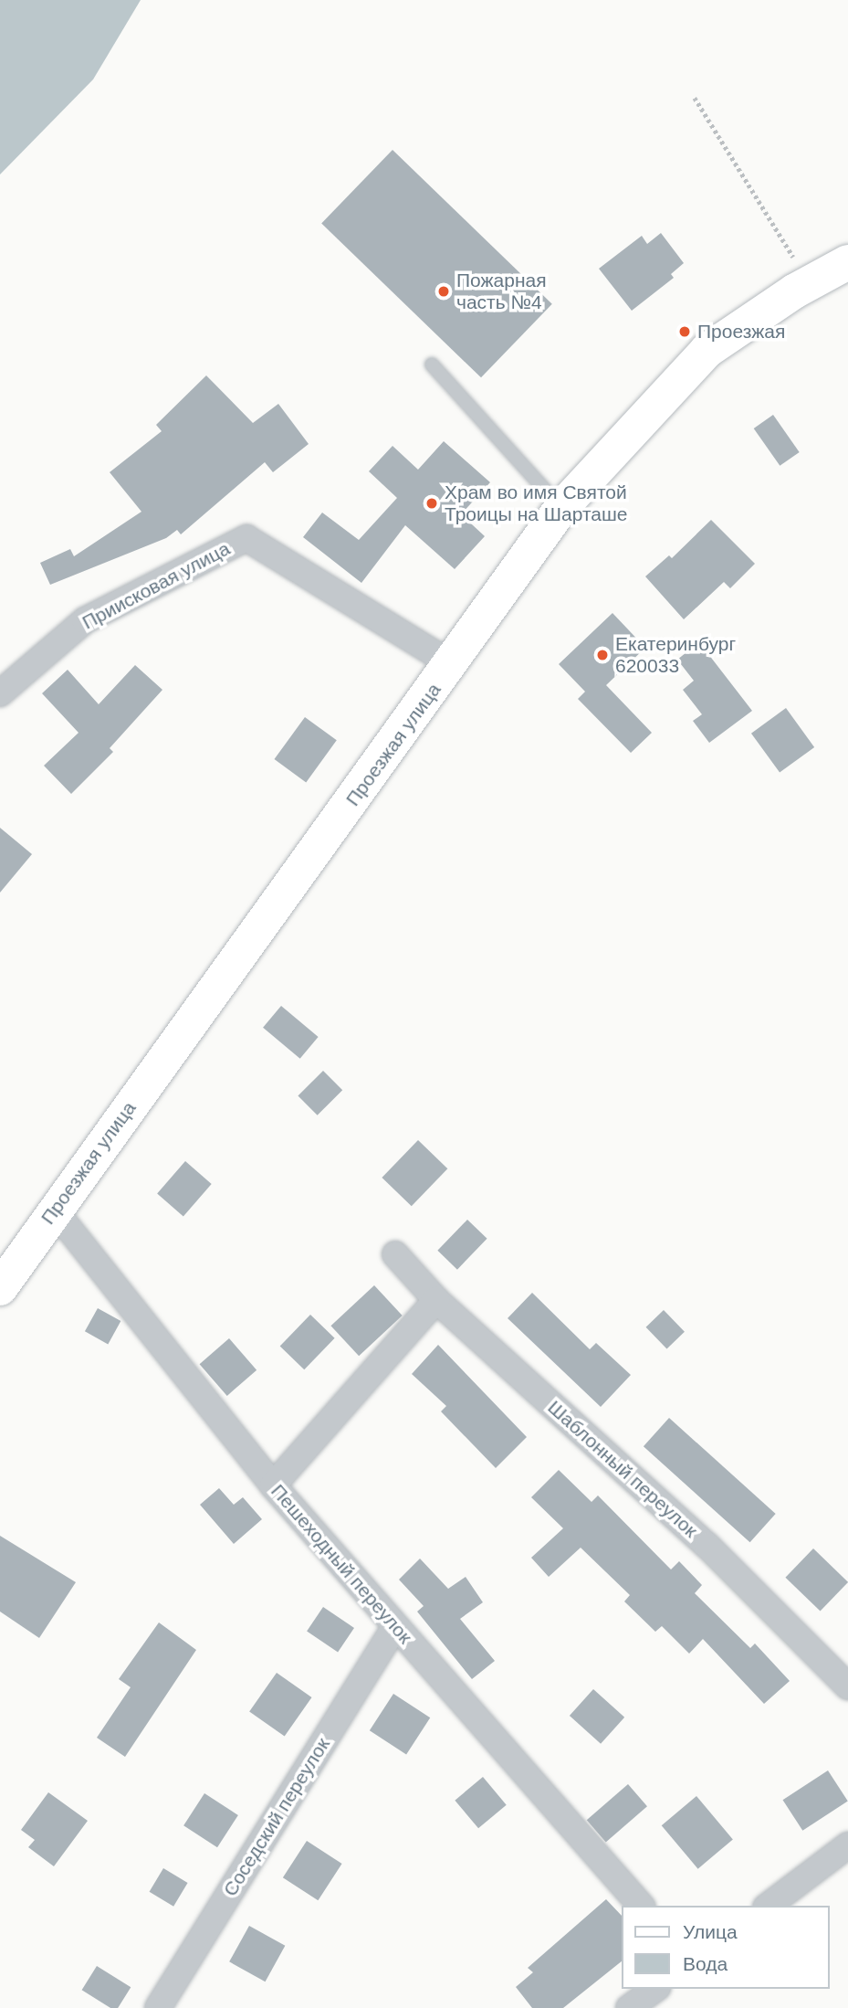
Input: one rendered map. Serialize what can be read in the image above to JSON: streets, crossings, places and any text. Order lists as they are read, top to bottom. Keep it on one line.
{"streets":{"main road":["Проезжая улица"],"street":["Приисковая улица","Шаблонный переулок","Пешеходный переулок","Соседский переулок"]},"crossings":[["Приисковая улица","Проезжая улица"],["Проезжая улица","Пешеходный переулок"],["Пешеходный переулок","Соседский переулок"]],"places":["Пожарная часть №4","Проезжая","Храм во имя Святой Троицы на Шарташе","Екатеринбург 620033"],"legend":["Улица","Вода"]}
